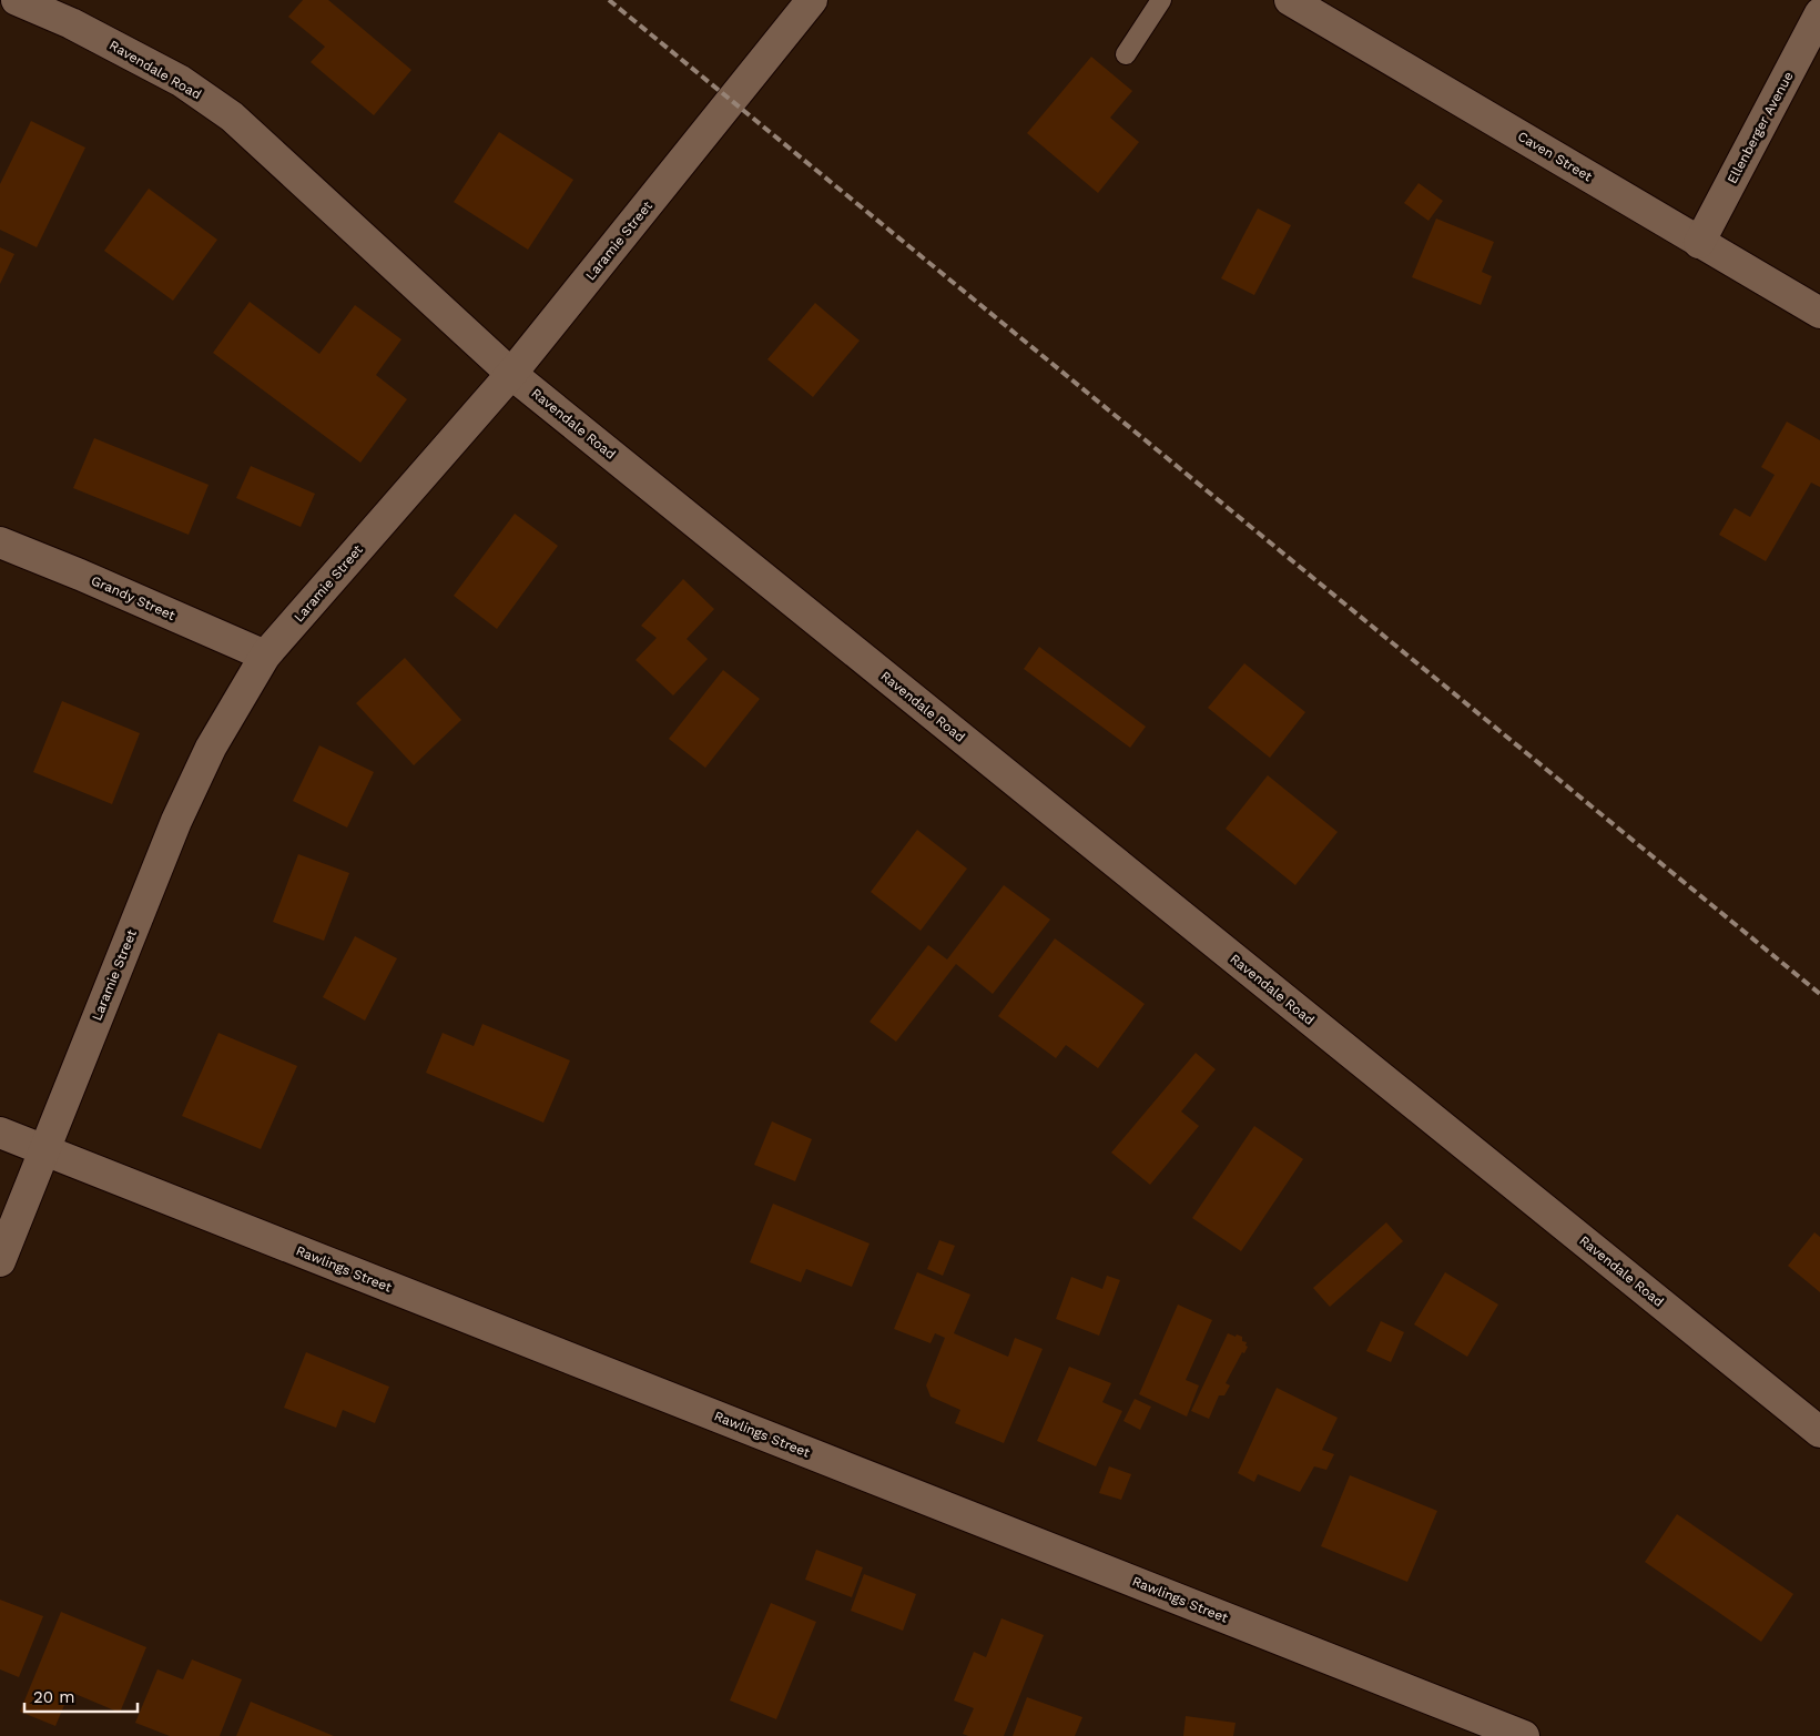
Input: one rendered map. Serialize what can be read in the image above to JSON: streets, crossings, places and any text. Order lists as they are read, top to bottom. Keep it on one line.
{"streets":{"street":["Ravendale Road","Ellenberger Avenue","Caven Street","Laramie Street","Grandy Street","Rawlings Street"]},"crossings":[["Ravendale Road","Laramie Street"],["Ellenberger Avenue","Caven Street"],["Laramie Street","Grandy Street"],["Laramie Street","Rawlings Street"]],"scale_bar":"20 m"}
